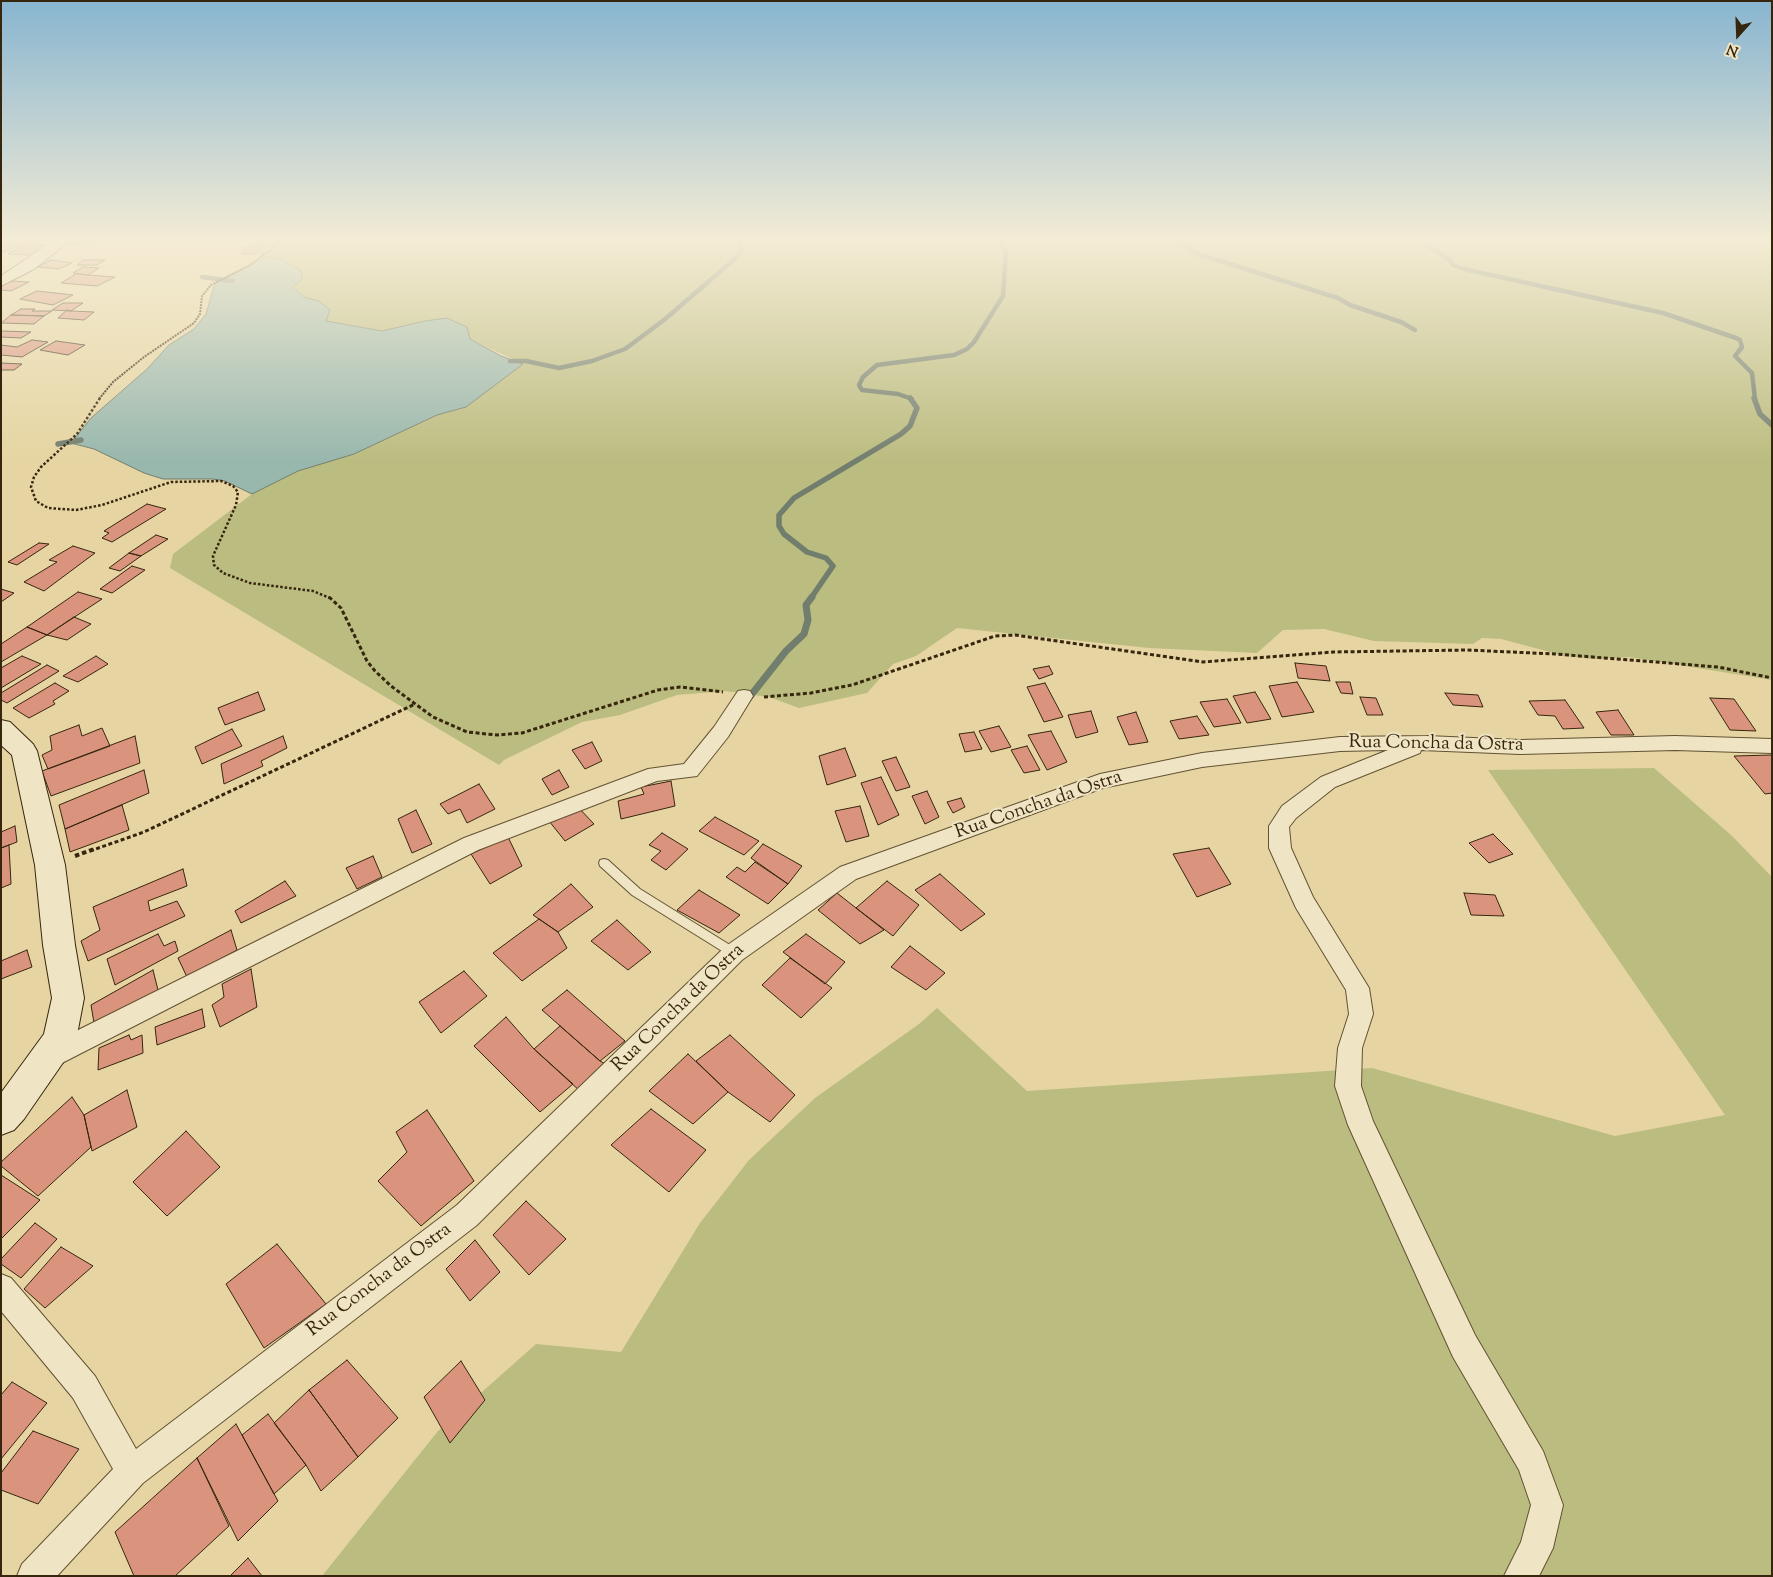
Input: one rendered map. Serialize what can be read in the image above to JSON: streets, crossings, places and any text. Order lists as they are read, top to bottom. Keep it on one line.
{"streets":{"street":["Rua Concha da Ostra"]},"north":"bottom"}
